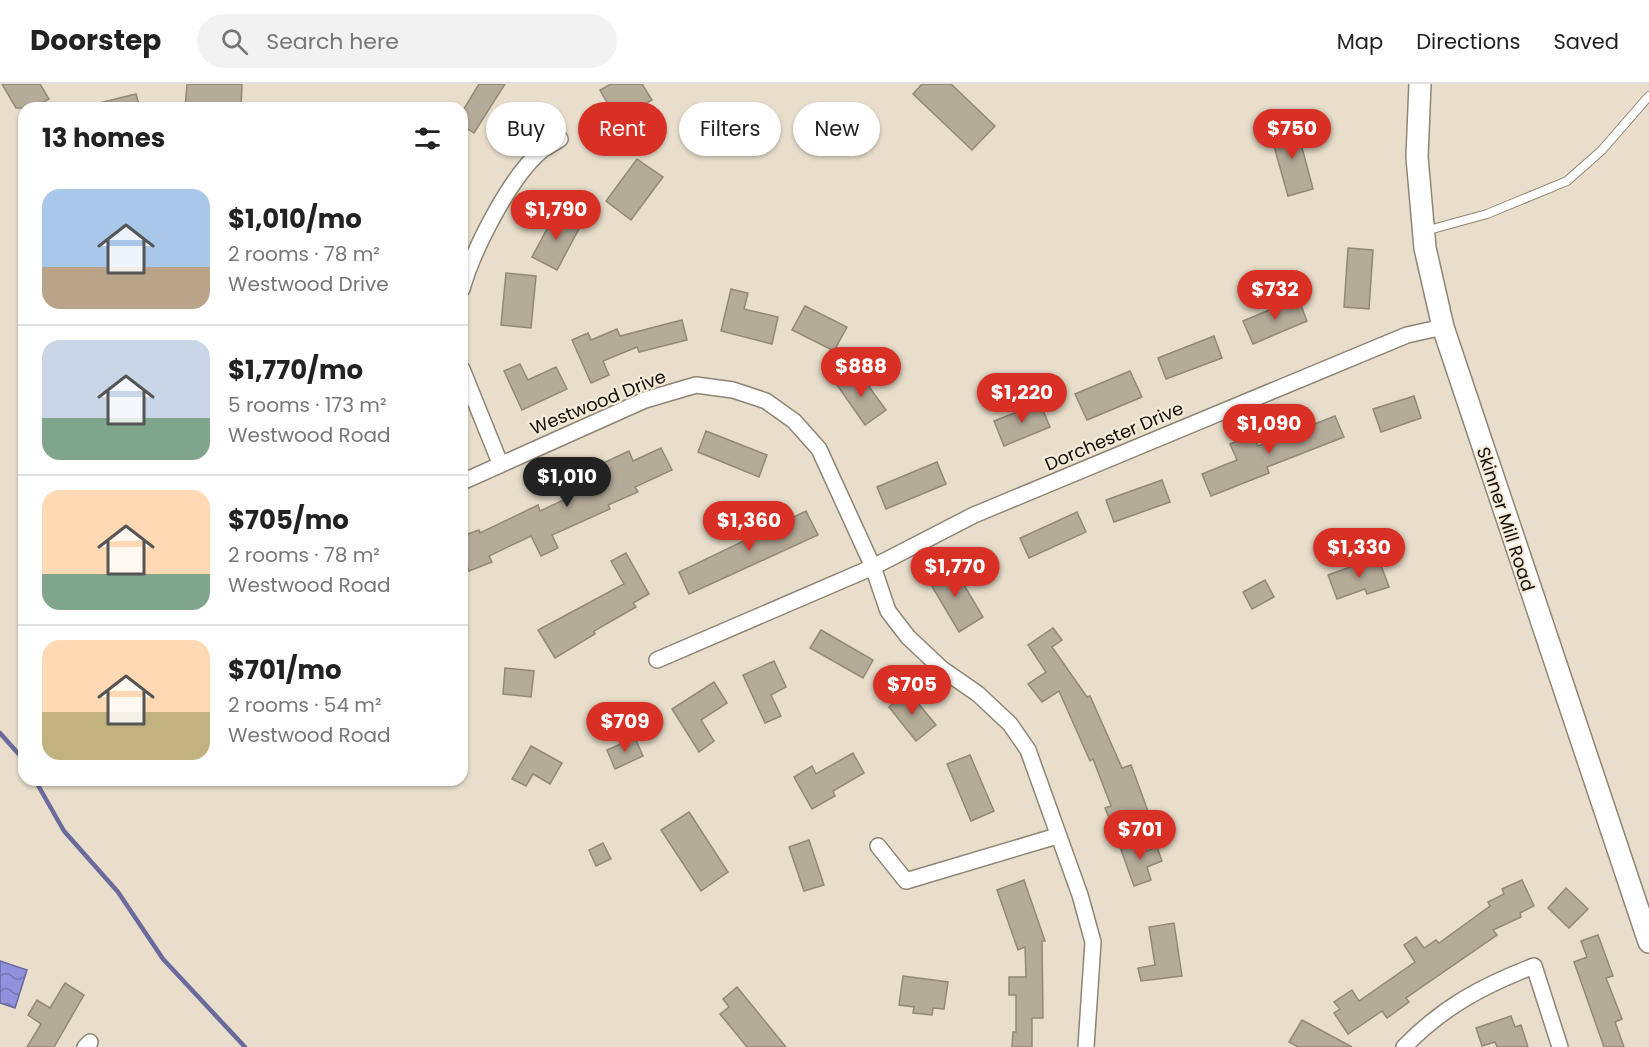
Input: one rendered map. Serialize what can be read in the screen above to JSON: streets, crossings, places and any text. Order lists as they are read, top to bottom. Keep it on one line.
{"streets":{"street":["Westwood Drive","Dorchester Drive","Skinner Mill Road"]},"crossings":[["Westwood Drive","Dorchester Drive"],["Dorchester Drive","Skinner Mill Road"]],"page":{"header":"Doorstep","search":"Search here","nav":["Map","Directions","Saved"],"chip":["Buy","Rent","Filters","New"],"heading":"13 homes","price":["$750","$1,790","$732","$888","$1,220","$1,090","$1,010","$1,360","$1,330","$1,770","$705","$709","$701"],"list":[{"name":"$1,010/mo","note":"2 rooms · 78 m² · Westwood Drive"},{"name":"$1,770/mo","note":"5 rooms · 173 m² · Westwood Road"},{"name":"$705/mo","note":"2 rooms · 78 m² · Westwood Road"},{"name":"$701/mo","note":"2 rooms · 54 m² · Westwood Road"}]}}
